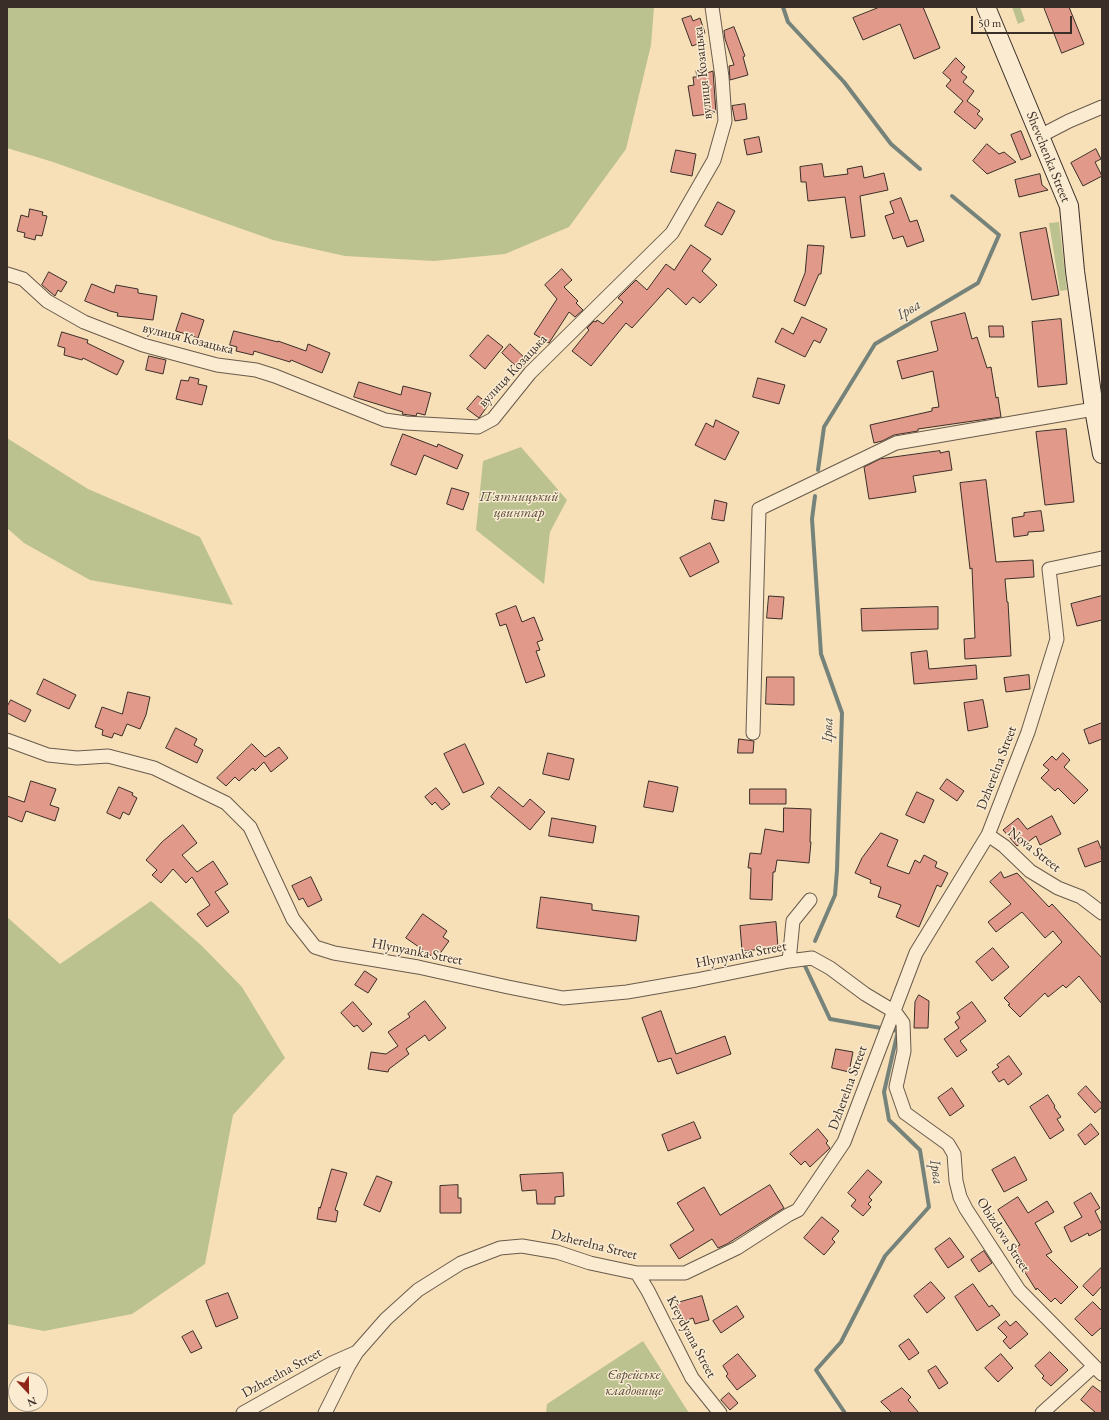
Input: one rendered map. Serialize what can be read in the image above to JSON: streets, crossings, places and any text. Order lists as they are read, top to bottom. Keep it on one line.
{"streets":{"main road":["Shevchenka Street"],"street":["вулиця Козацька","Dzherelna Street","Nova Street","Hlynyanka Street","Obizdova Street","Kreydyana Street"]},"crossings":[["Dzherelna Street","Nova Street"],["Dzherelna Street","Hlynyanka Street"],["Dzherelna Street","Obizdova Street"],["Dzherelna Street","Kreydyana Street"],["Hlynyanka Street","Obizdova Street"]],"water":["Ірва"],"parks":["П'ятницький цвинтар","Єврейське кладовище"],"scale_bar":"50 m","north":"bottom"}
